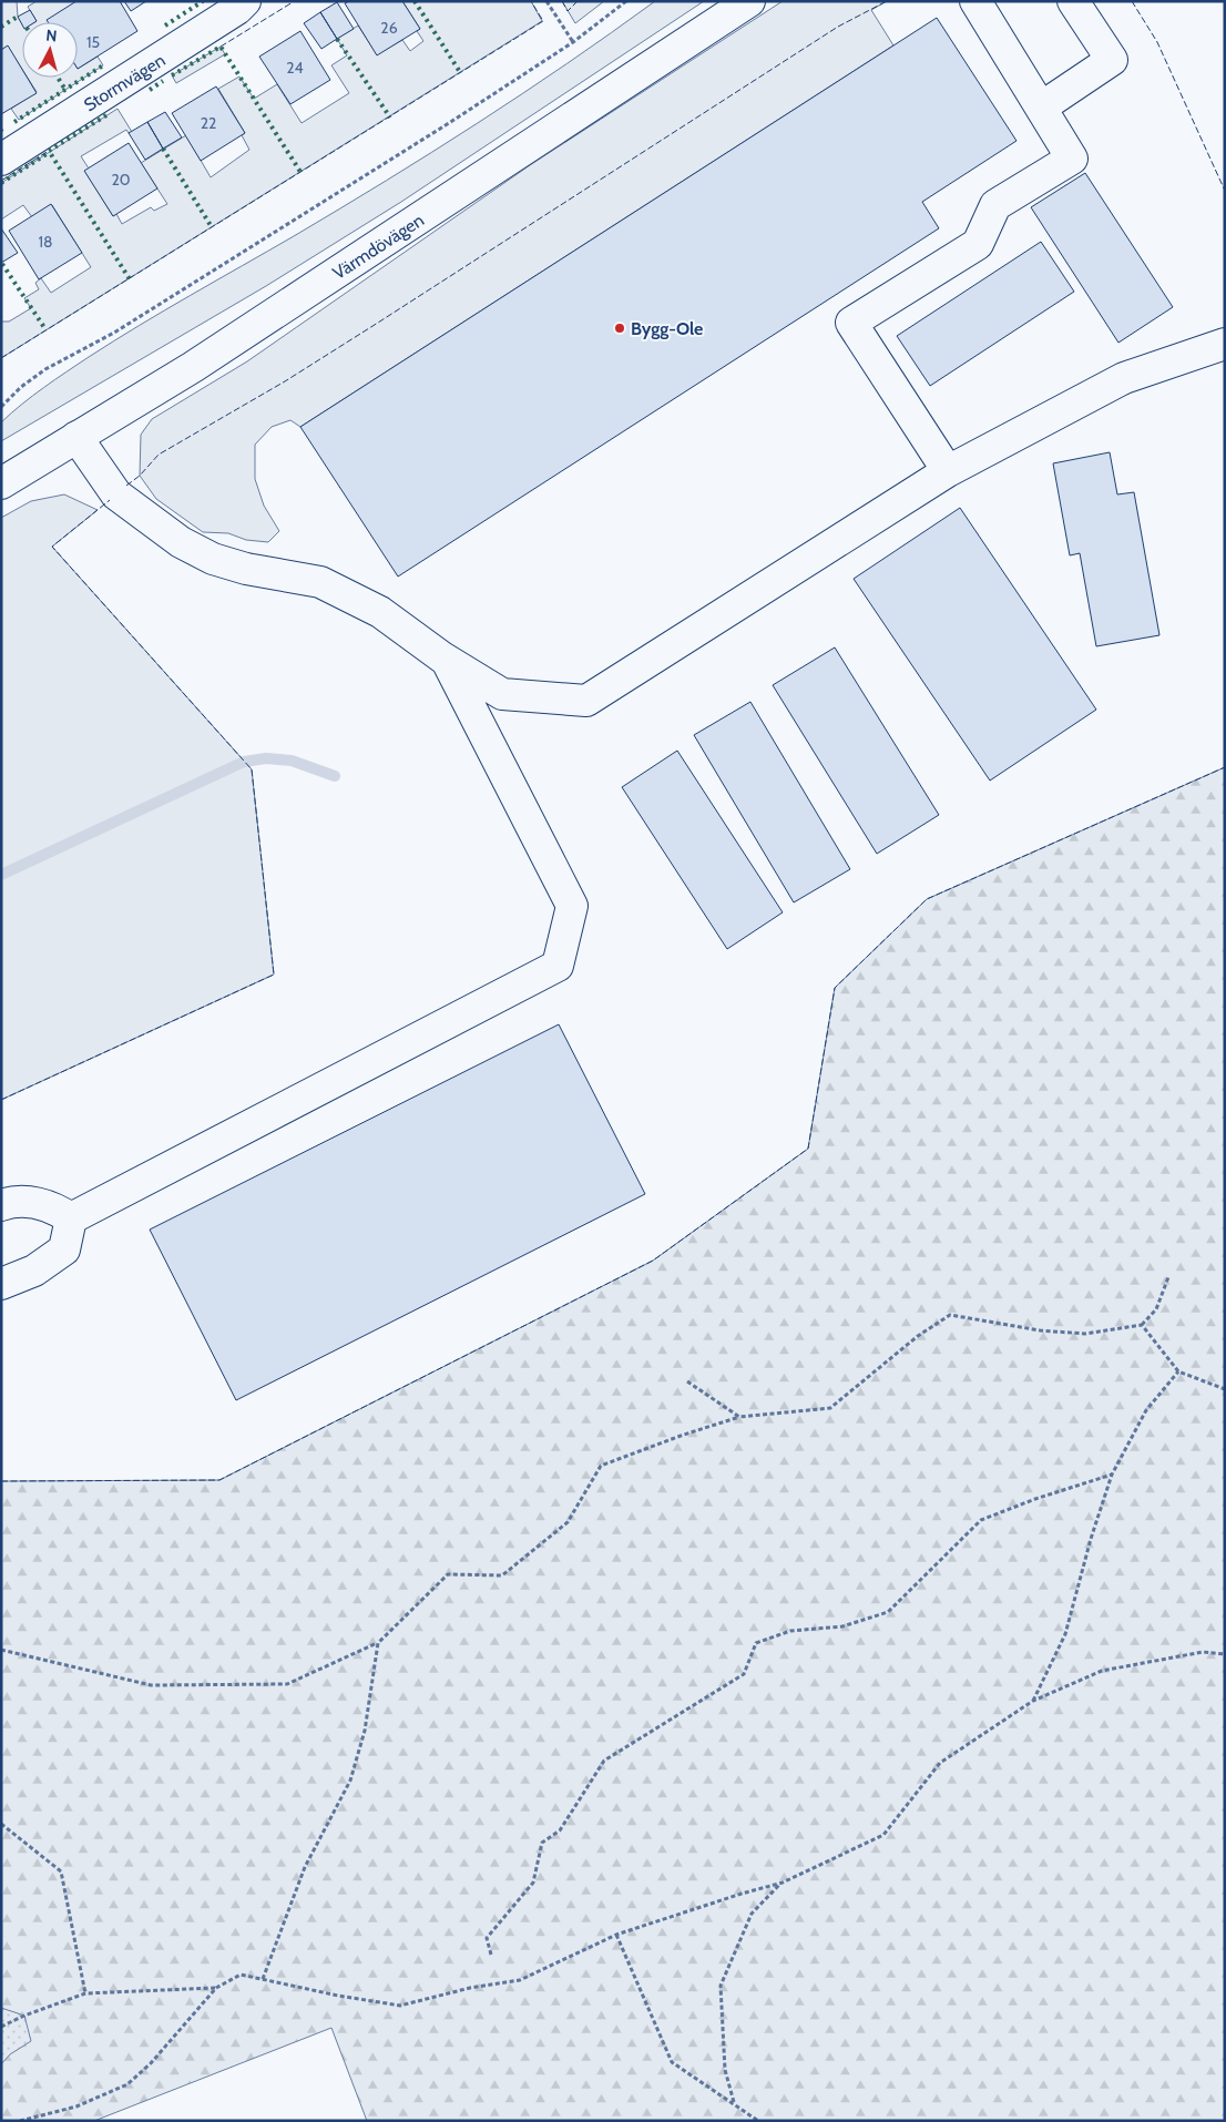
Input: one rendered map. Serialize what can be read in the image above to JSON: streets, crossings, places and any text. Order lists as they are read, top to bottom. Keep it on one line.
{"streets":{"main road":["Stormvägen","Värmdövägen"]},"places":["Bygg-Ole"],"house_numbers":["26","15","24","22","20","18"],"north":"top"}
